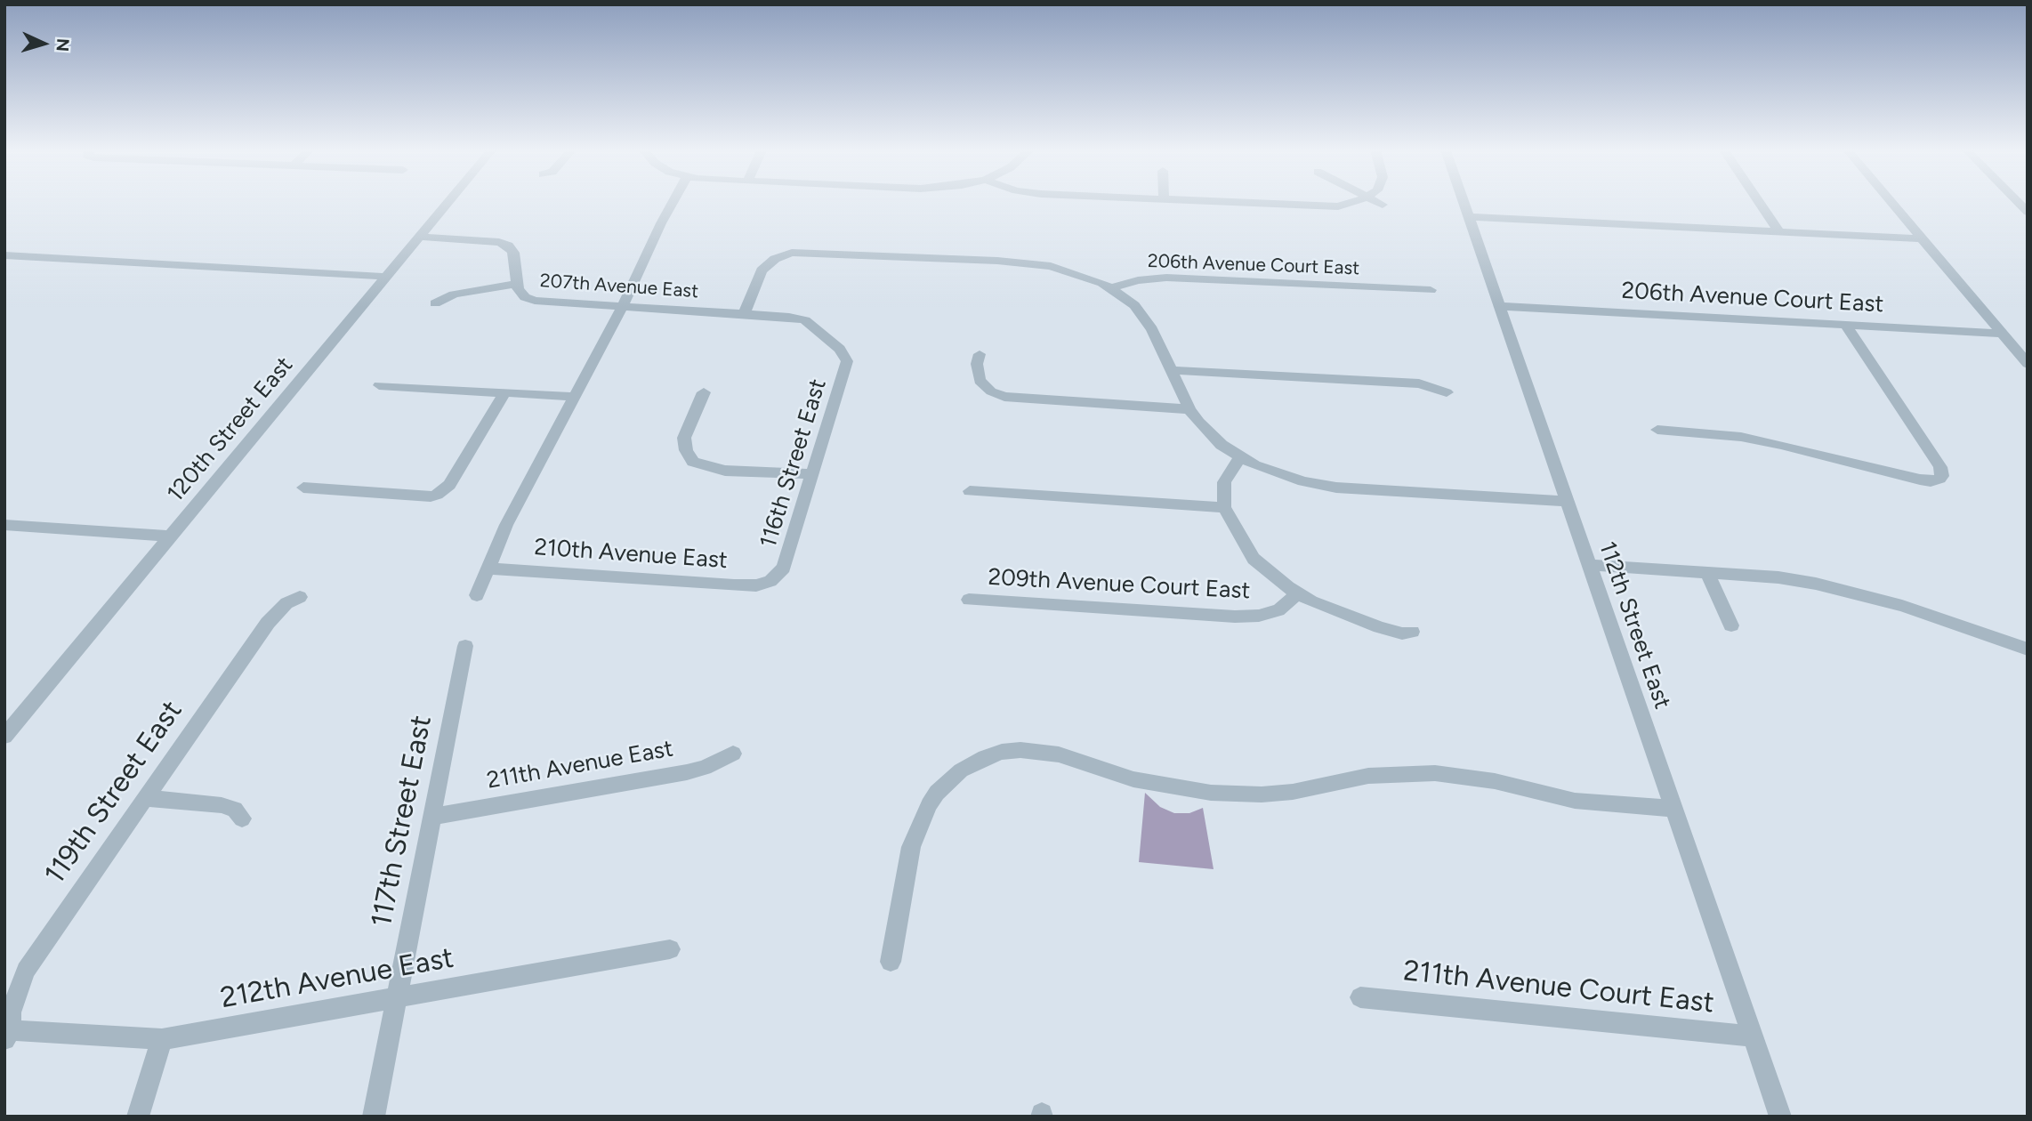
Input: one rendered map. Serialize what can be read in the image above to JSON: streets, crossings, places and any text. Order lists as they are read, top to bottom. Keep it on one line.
{"streets":{"street":["206th Avenue Court East","207th Avenue East","120th Street East","116th Street East","210th Avenue East","209th Avenue Court East","112th Street East","211th Avenue East","119th Street East","117th Street East","212th Avenue East","211th Avenue Court East"]},"crossings":[["206th Avenue Court East","112th Street East"],["207th Avenue East","120th Street East"],["207th Avenue East","116th Street East"],["116th Street East","210th Avenue East"],["112th Street East","211th Avenue Court East"],["211th Avenue East","117th Street East"],["119th Street East","212th Avenue East"],["117th Street East","212th Avenue East"]],"north":"right"}
